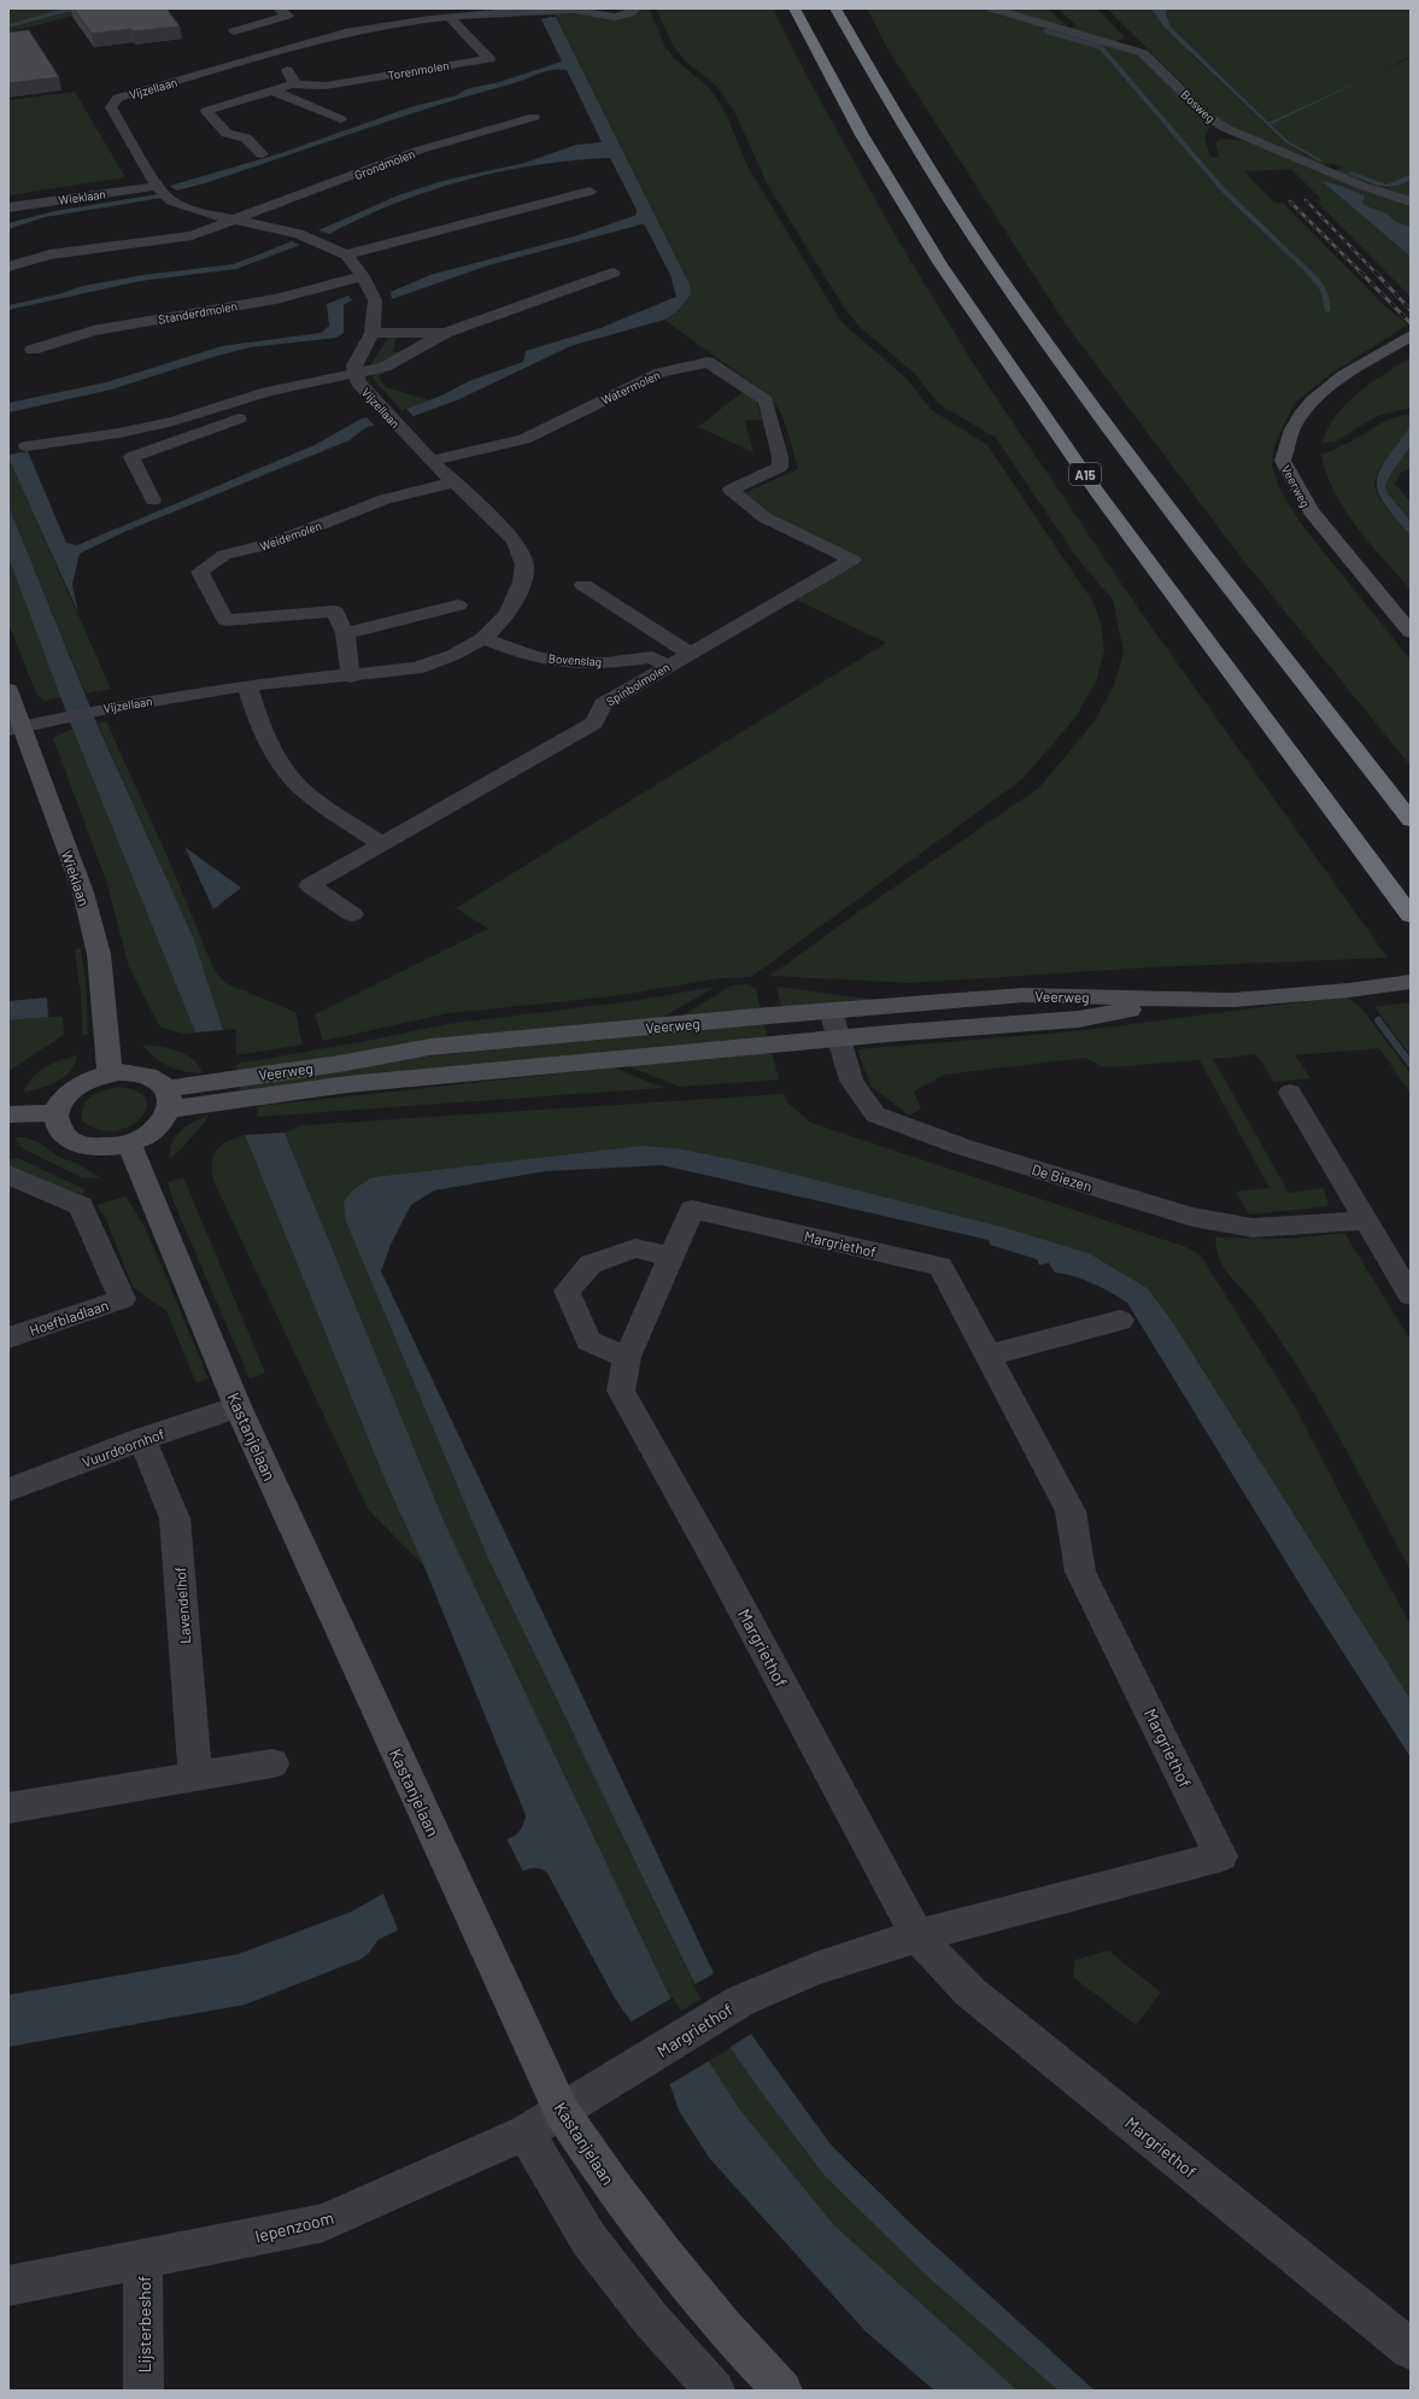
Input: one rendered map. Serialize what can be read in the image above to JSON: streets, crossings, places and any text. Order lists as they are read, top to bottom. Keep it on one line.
{"streets":{"highway":["A15"],"street":["Torenmolen","Vijzellaan","Bosweg","Grondmolen","Wieklaan","Standerdmolen","Watermolen","Veerweg","Weidemolen","Bovenslag","Spinbolmolen","De Biezen","Margriethof","Hoefbladlaan","Kastanjelaan","Vuurdoornhof","Lavendelhof","Iepenzoom","Lijsterbeshof"]},"crossings":[["Torenmolen","Vijzellaan"],["Vijzellaan","Grondmolen"],["Vijzellaan","Wieklaan"],["Vijzellaan","Standerdmolen"],["Vijzellaan","Watermolen"],["Vijzellaan","Weidemolen"],["Vijzellaan","Bovenslag"],["Wieklaan","Veerweg"],["Wieklaan","Kastanjelaan"],["Watermolen","Spinbolmolen"],["Veerweg","De Biezen"],["Veerweg","Kastanjelaan"],["Bovenslag","Spinbolmolen"],["Margriethof","Kastanjelaan"],["Margriethof","Iepenzoom"],["Kastanjelaan","Vuurdoornhof"],["Kastanjelaan","Iepenzoom"],["Vuurdoornhof","Lavendelhof"],["Iepenzoom","Lijsterbeshof"]]}
